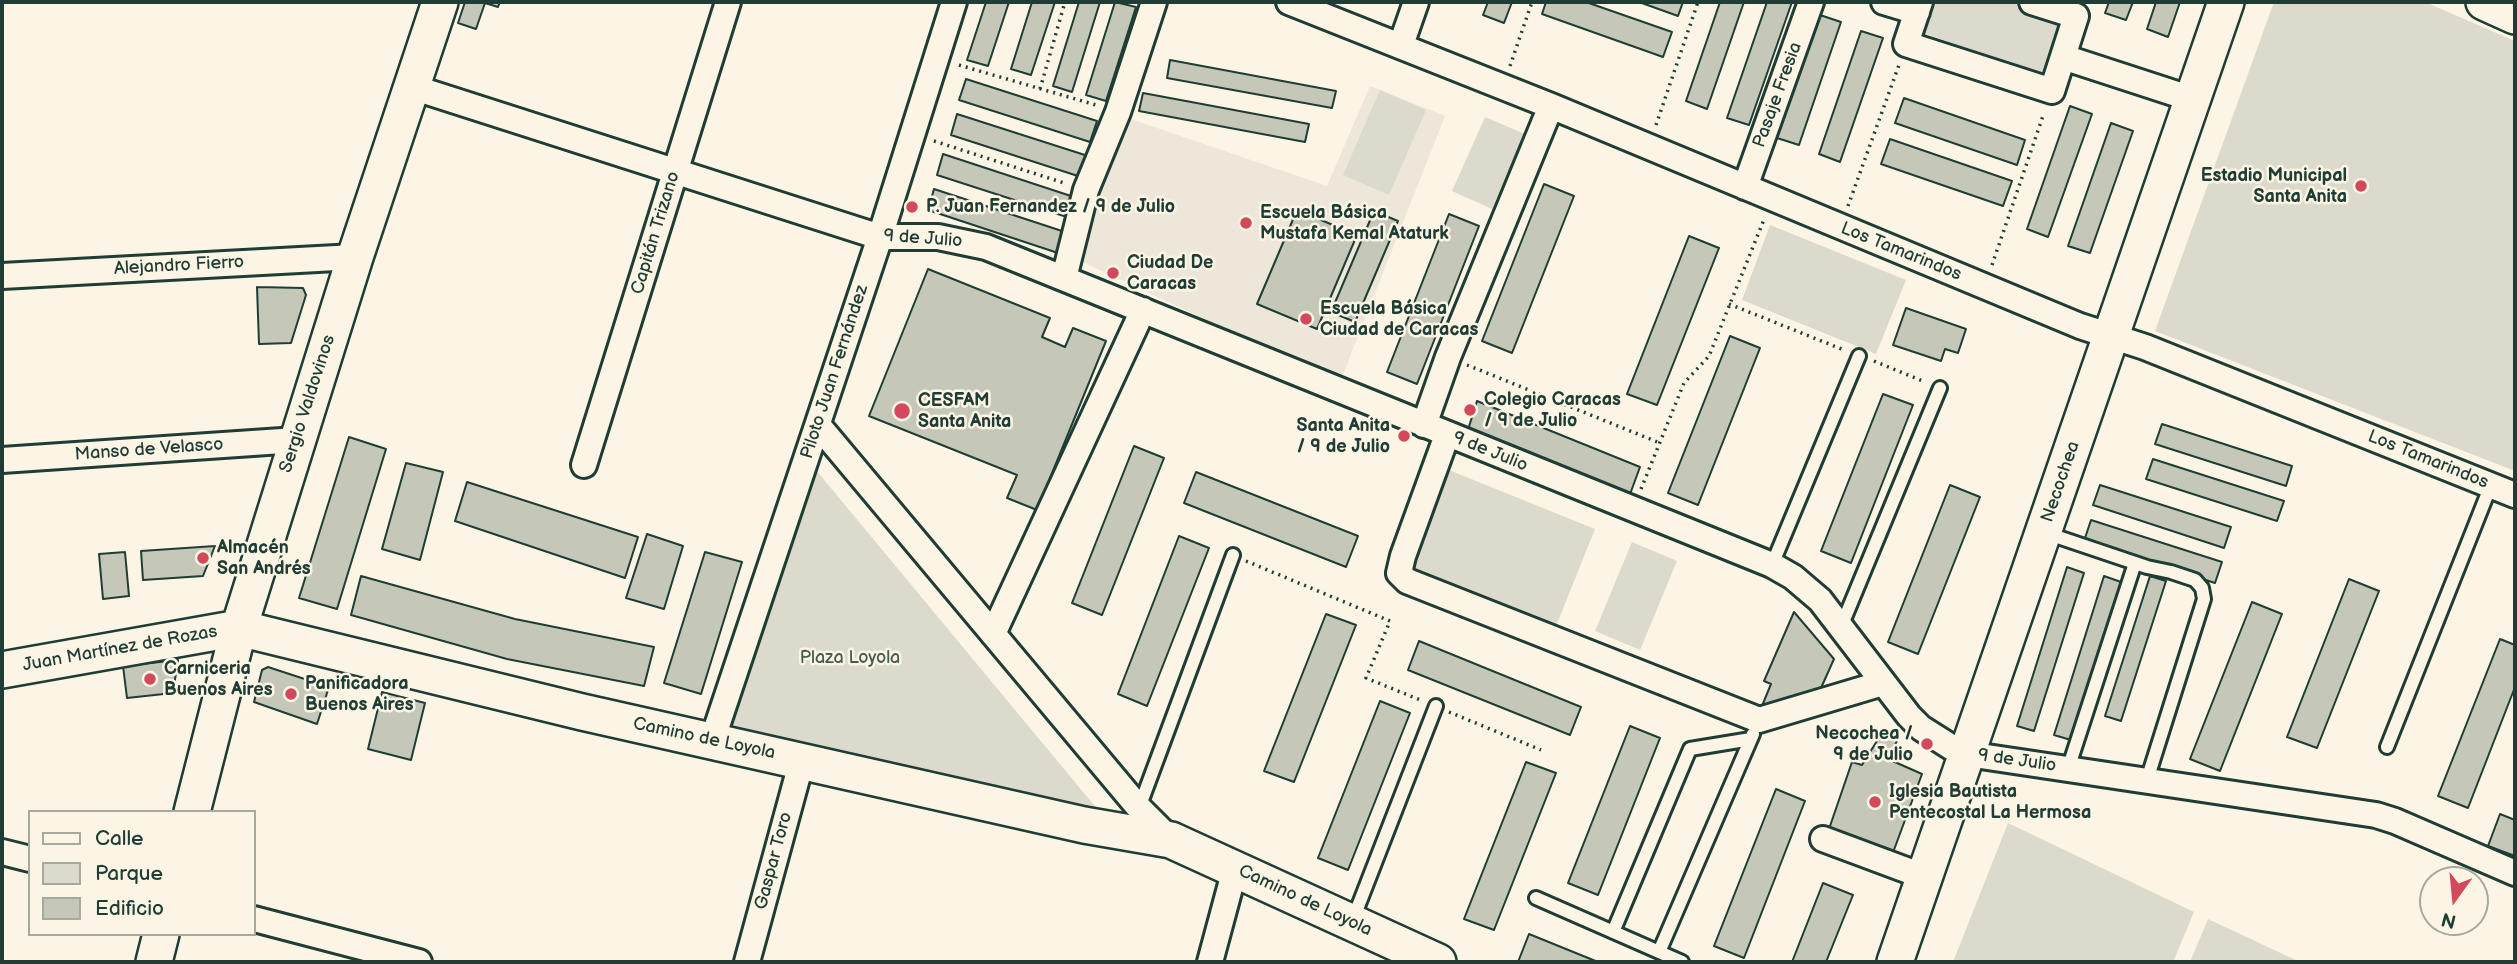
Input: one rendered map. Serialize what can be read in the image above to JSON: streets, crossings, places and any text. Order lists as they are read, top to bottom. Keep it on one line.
{"streets":{"street":["Pasaje Fresia","Capitán Trizano","9 de Julio","Los Tamarindos","Alejandro Fierro","Piloto Juan Fernández","Sergio Valdovinos","Manso de Velasco","Necochea","Juan Martínez de Rozas","Camino de Loyola","Gaspar Toro"]},"crossings":[["Pasaje Fresia","Los Tamarindos"],["Capitán Trizano","9 de Julio"],["9 de Julio","Piloto Juan Fernández"],["9 de Julio","Sergio Valdovinos"],["9 de Julio","Necochea"],["Los Tamarindos","Necochea"],["Alejandro Fierro","Sergio Valdovinos"],["Piloto Juan Fernández","Camino de Loyola"],["Sergio Valdovinos","Manso de Velasco"],["Sergio Valdovinos","Juan Martínez de Rozas"],["Sergio Valdovinos","Camino de Loyola"],["Juan Martínez de Rozas","Camino de Loyola"],["Camino de Loyola","Gaspar Toro"]],"parks":["Plaza Loyola"],"places":["Estadio Municipal Santa Anita","P. Juan Fernandez / 9 de Julio","Escuela Básica Mustafa Kemal Ataturk","Ciudad De Caracas","Escuela Básica Ciudad de Caracas","Colegio Caracas / 9 de Julio","CESFAM Santa Anita","Santa Anita / 9 de Julio","Almacén San Andrés","Carniceria Buenos Aires","Panificadora Buenos Aires","Necochea / 9 de Julio","Iglesia Bautista Pentecostal La Hermosa"],"legend":["Calle","Parque","Edificio"],"north":"bottom"}
